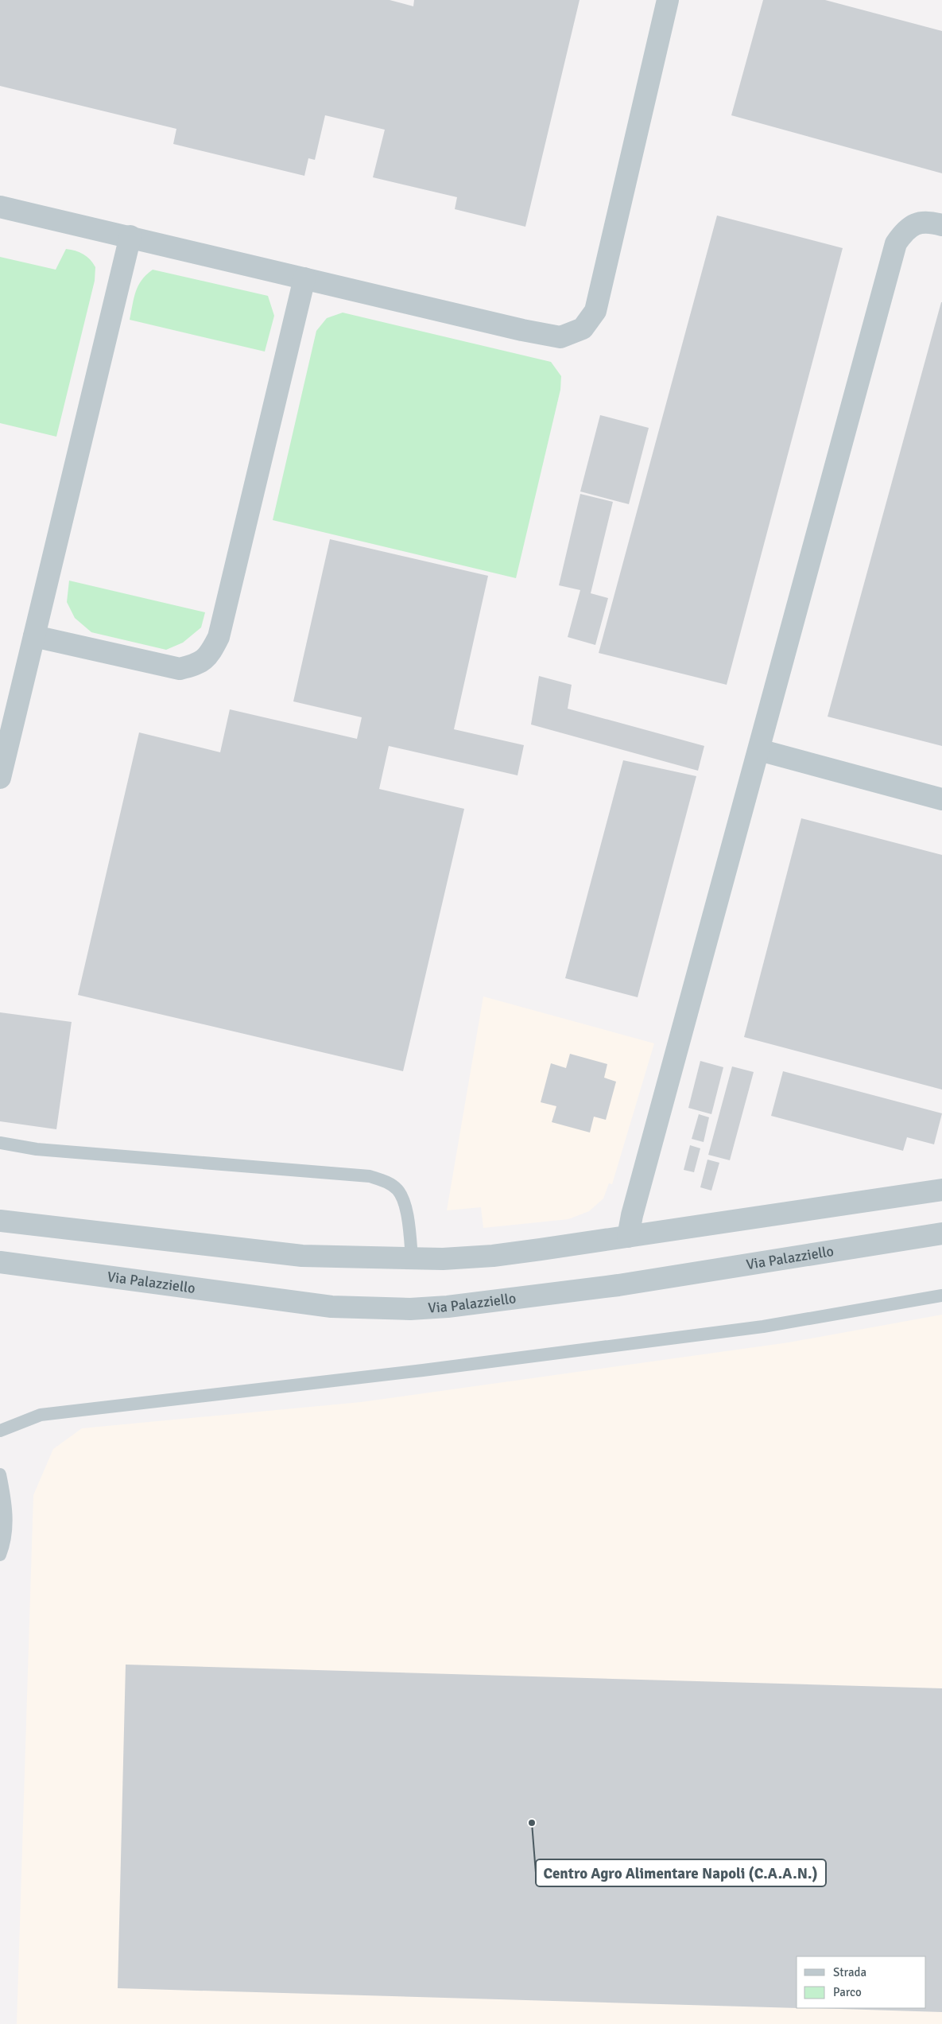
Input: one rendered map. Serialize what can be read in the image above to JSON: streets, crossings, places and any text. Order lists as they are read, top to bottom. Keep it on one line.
{"streets":{"street":["Via Palazziello"]},"places":["Centro Agro Alimentare Napoli (C.A.A.N.)"],"legend":["Strada","Parco"]}
